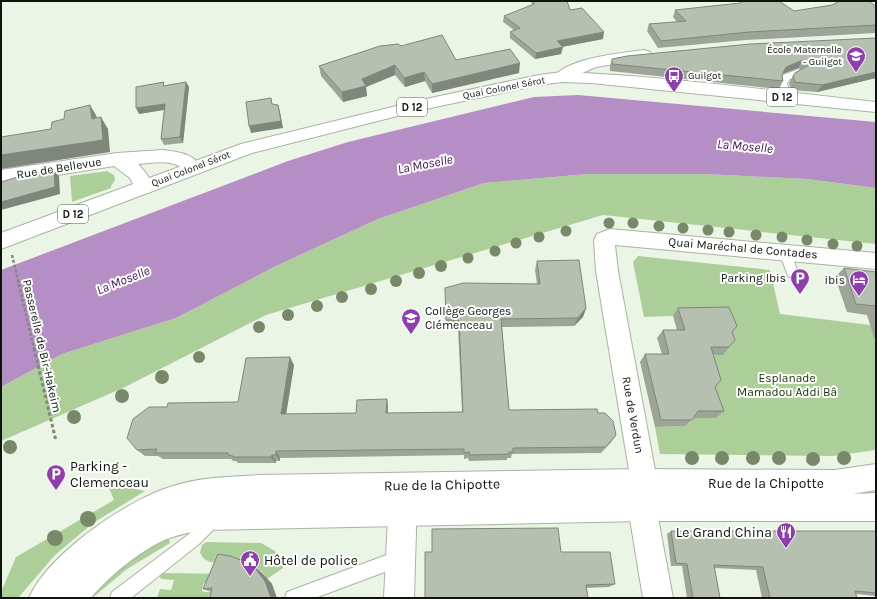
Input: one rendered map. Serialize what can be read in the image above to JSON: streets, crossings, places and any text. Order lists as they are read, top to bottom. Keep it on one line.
{"streets":{"main road":["Quai Colonel Sérot","D 12","Rue de Bellevue","Quai Maréchal de Contades","Rue de Verdun","Rue de la Chipotte"],"path":["Passerelle de Bir-Hakeim"]},"crossings":[["Quai Colonel Sérot","D 12"],["Quai Colonel Sérot","Rue de Bellevue"],["D 12","Rue de Bellevue"],["D 12","Passerelle de Bir-Hakeim"],["Quai Maréchal de Contades","Rue de Verdun"],["Rue de Verdun","Rue de la Chipotte"]],"water":["La Moselle"],"parks":["Esplanade Mamadou Addi Bâ"],"places":{"school or university":["École Maternelle - Guilgot","Collège Georges Clémenceau"],"bus stop":["Guilgot"],"parking":["Parking Ibis","Parking - Clemenceau"],"hotel":["ibis"],"restaurant":["Le Grand China"],"public building":["Hôtel de police"]}}
